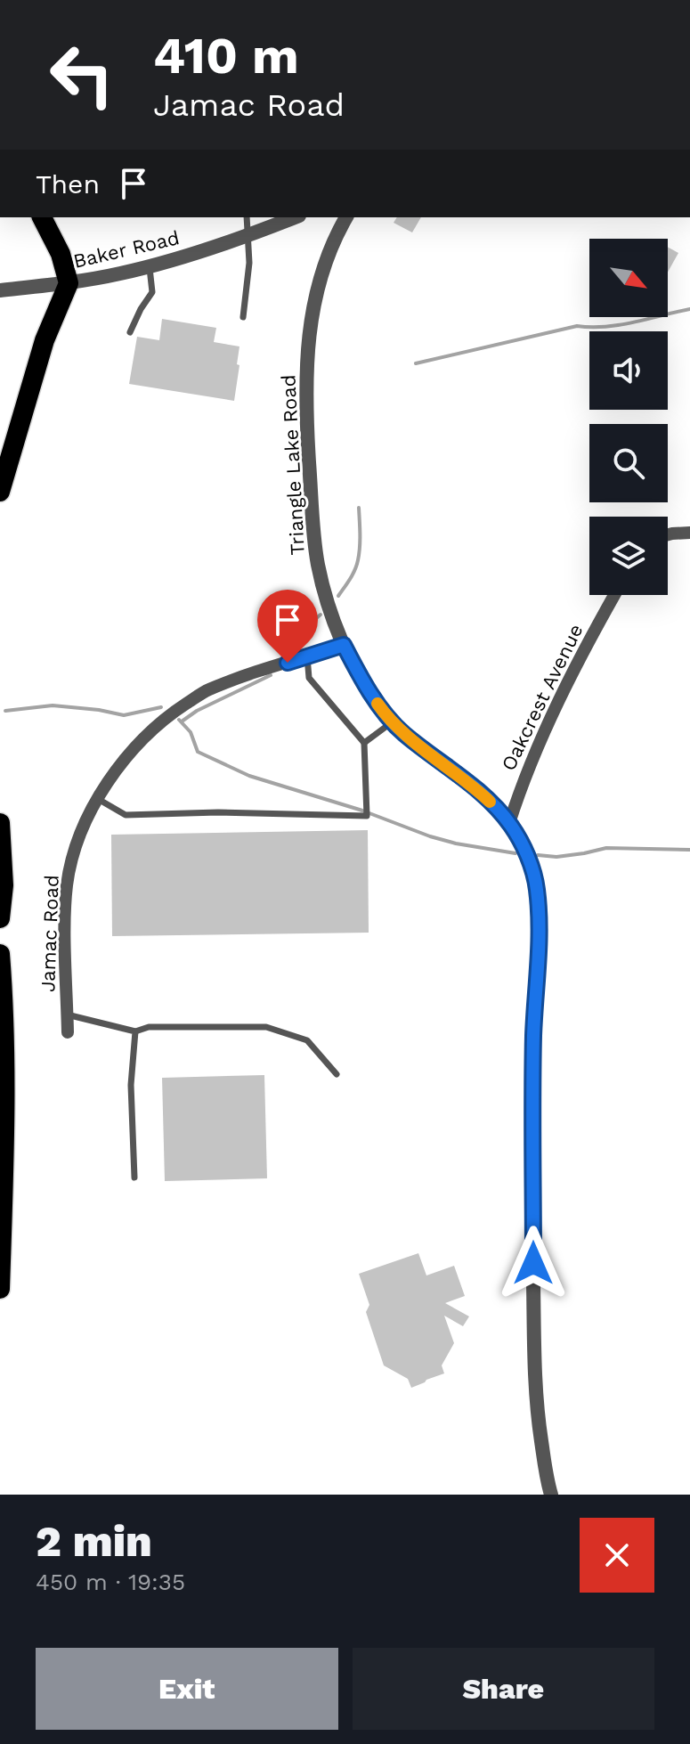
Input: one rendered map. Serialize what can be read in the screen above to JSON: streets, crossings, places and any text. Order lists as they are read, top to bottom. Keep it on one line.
{"streets":{"street":["Baker Road","Triangle Lake Road","Oakcrest Avenue","Jamac Road"]},"crossings":[["Triangle Lake Road","Oakcrest Avenue"],["Triangle Lake Road","Jamac Road"]],"north":"bottom right","page":{"turn":["410 m","Jamac Road"],"then":"Then","heading":["2 min","450 m · 19:35"],"buttons":["Exit","Share"]}}
